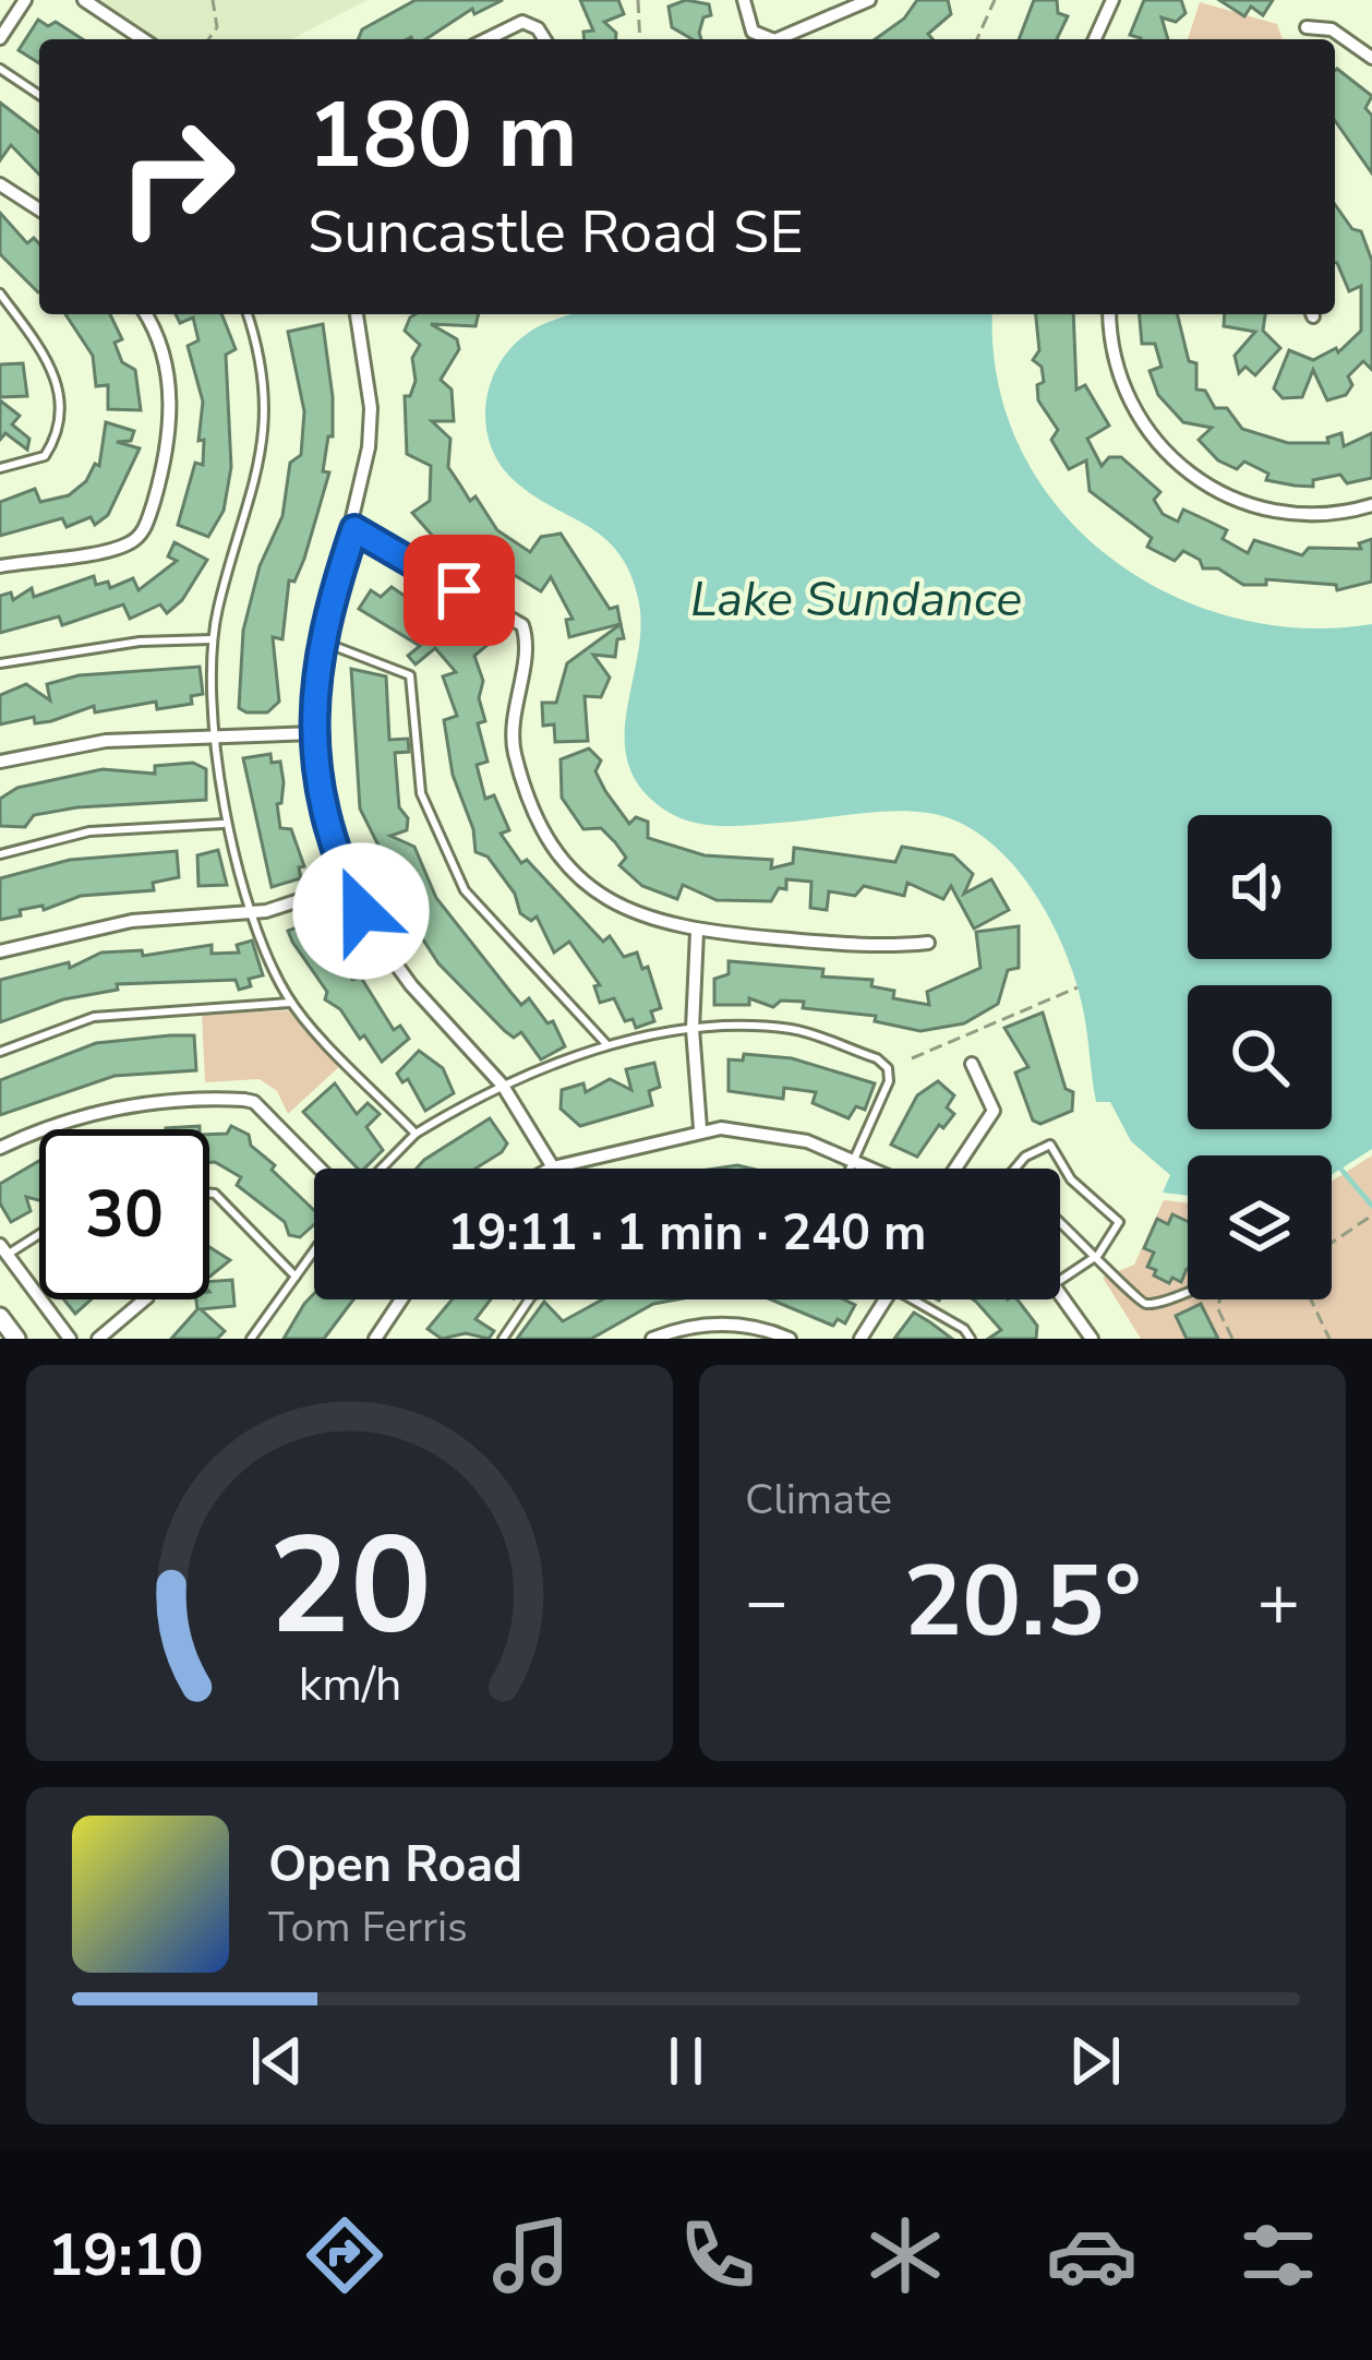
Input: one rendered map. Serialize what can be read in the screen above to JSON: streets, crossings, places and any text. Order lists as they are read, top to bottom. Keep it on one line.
{"water":["Lake Sundance"],"page":{"turn":["180 m","Suncastle Road SE"],"limit":"30","trip":"19:11 · 1 min · 240 m","tile":"Climate","heat":["−","20.5°","+"],"song":["Open Road","Tom Ferris"],"tabs":"19:10","gauge":["20","km/h"]}}
